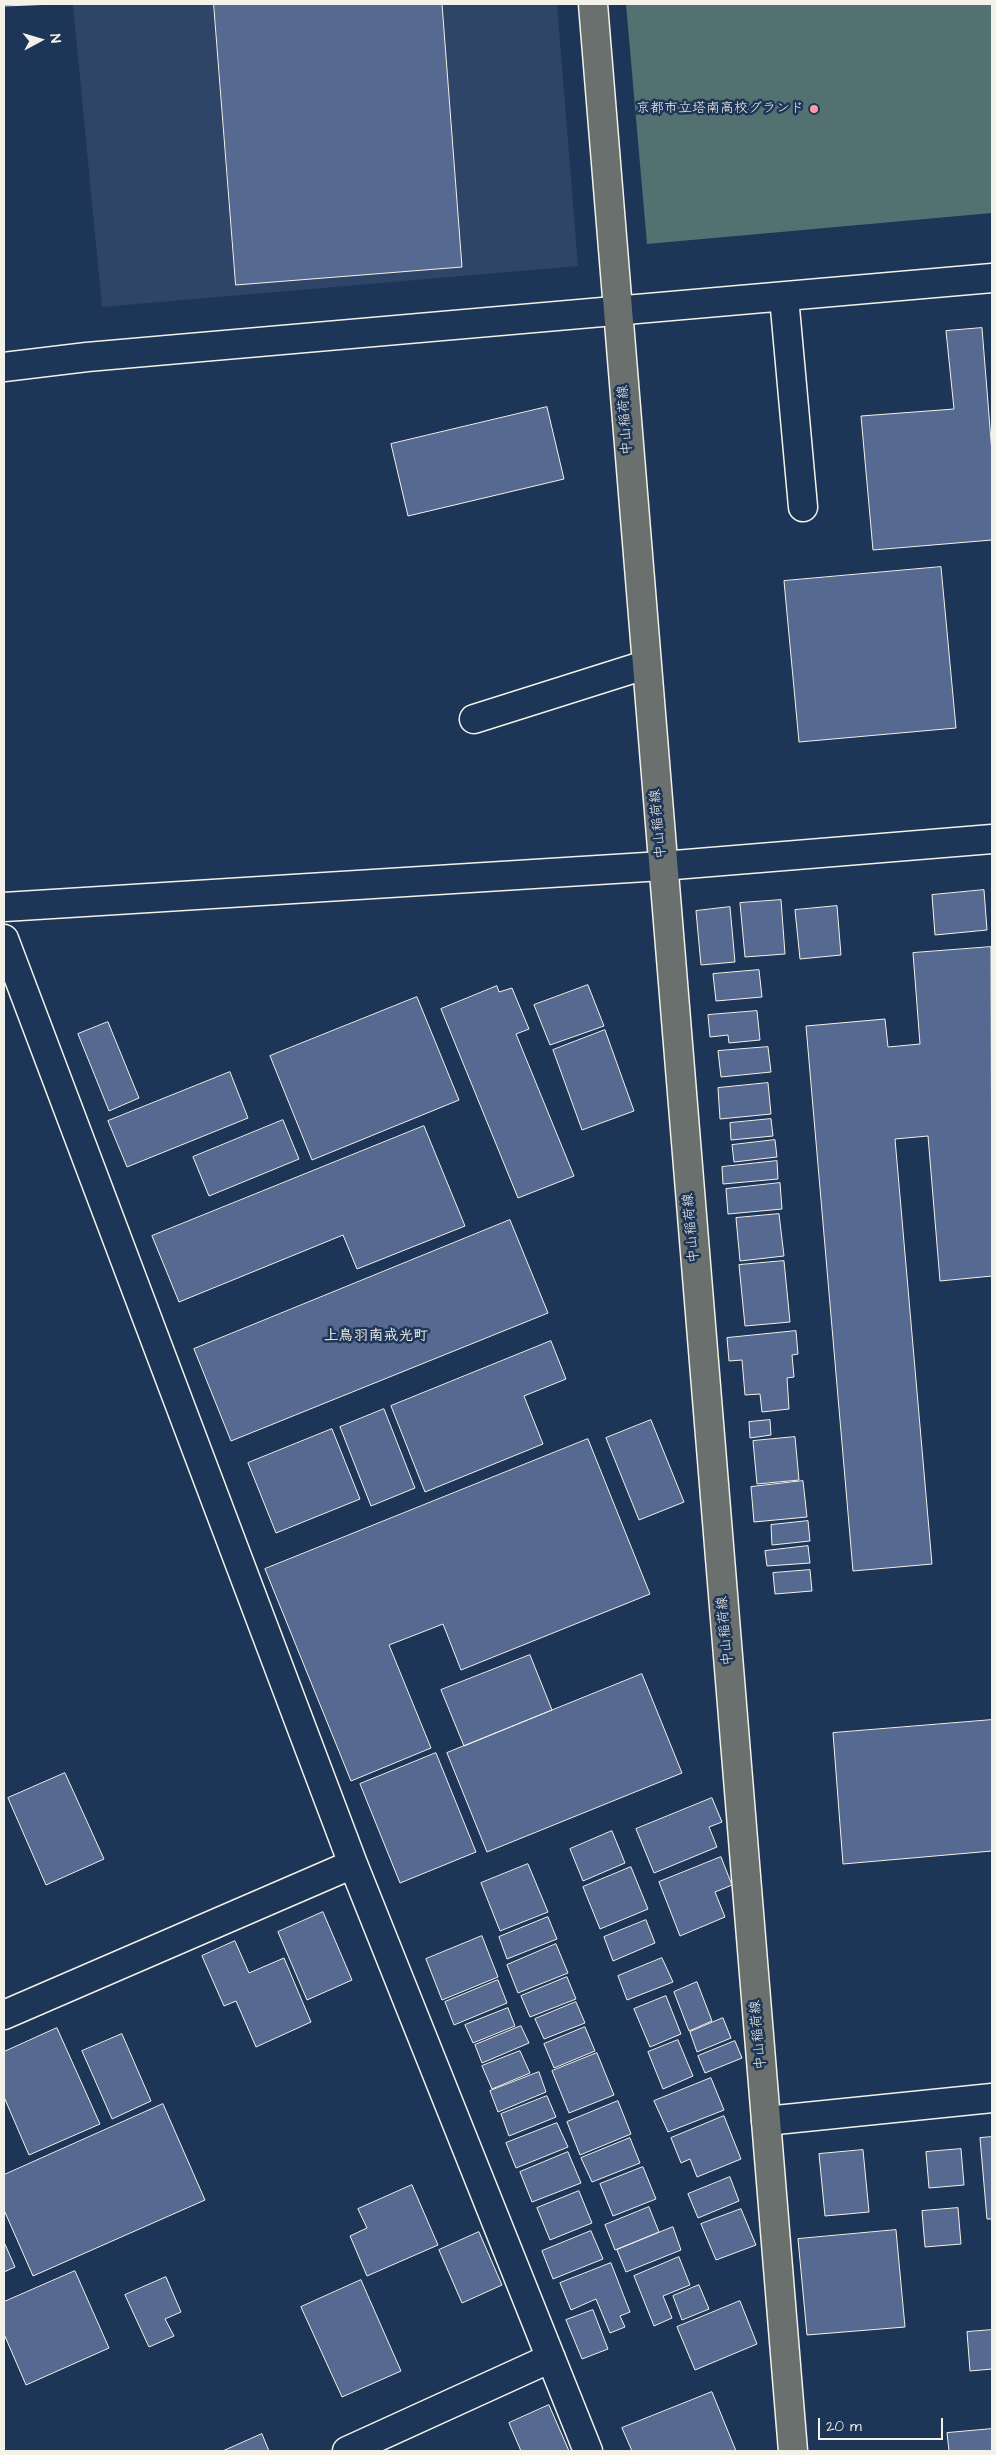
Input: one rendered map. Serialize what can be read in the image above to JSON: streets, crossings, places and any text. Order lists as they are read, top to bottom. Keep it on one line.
{"streets":{"main road":["中山稲荷線"]},"districts":["上鳥羽南戒光町"],"places":["京都市立塔南高校グランド"],"scale_bar":"20 m","north":"right"}
